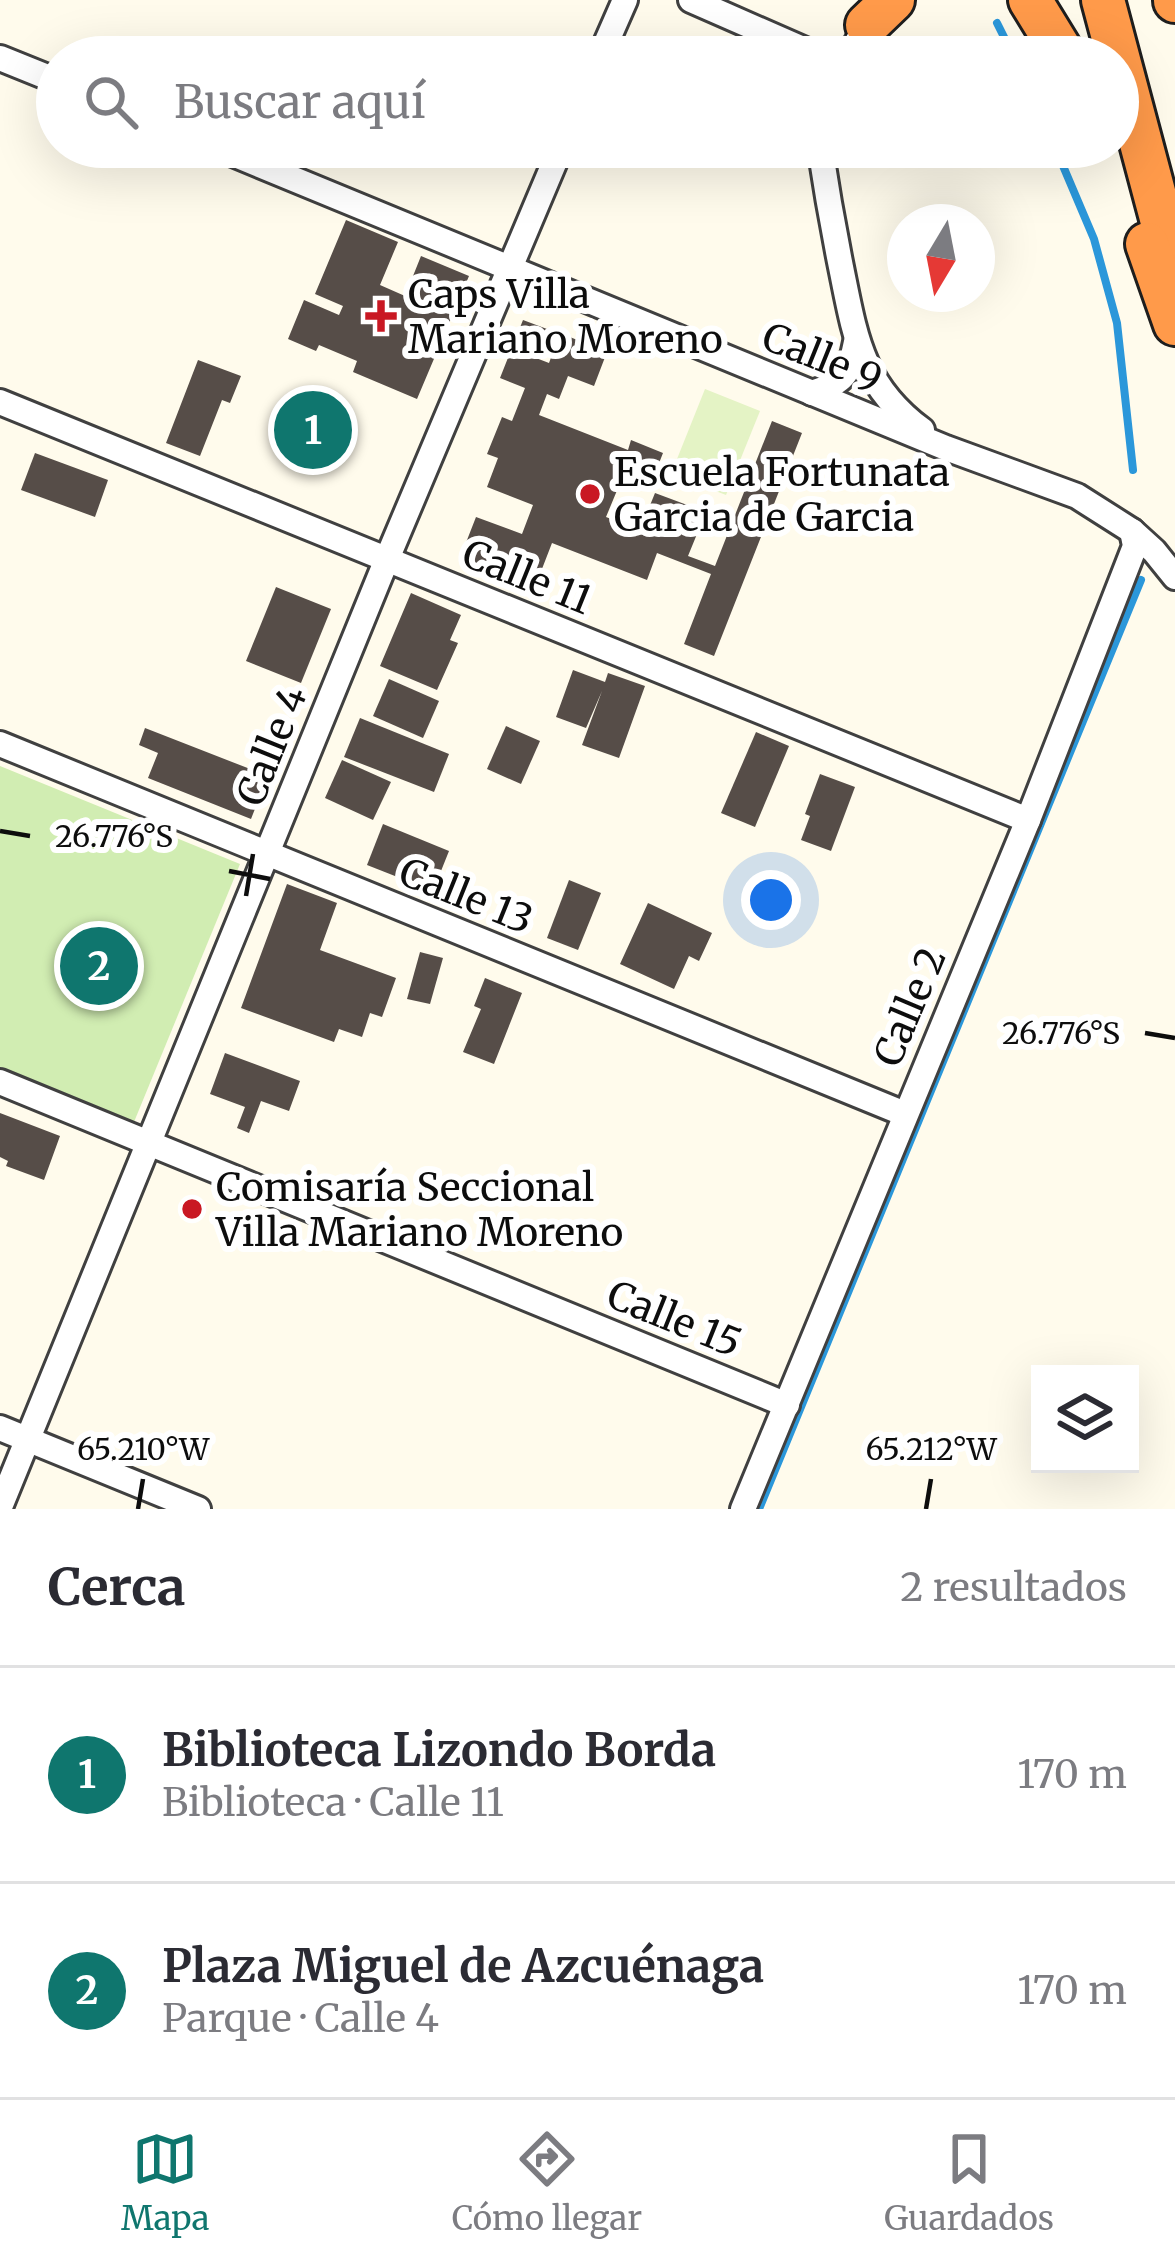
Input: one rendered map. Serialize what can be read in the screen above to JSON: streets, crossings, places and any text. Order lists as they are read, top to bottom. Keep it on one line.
{"streets":{"street":["Calle 9","Calle 11","Calle 4","Calle 13","Calle 2","Calle 15"]},"crossings":[["Calle 9","Calle 4"],["Calle 9","Calle 2"],["Calle 11","Calle 4"],["Calle 11","Calle 2"],["Calle 4","Calle 13"],["Calle 4","Calle 15"],["Calle 13","Calle 2"],["Calle 2","Calle 15"]],"places":{"health":["Caps Villa Mariano Moreno"],"other":["Escuela Fortunata Garcia de Garcia","Comisaría Seccional Villa Mariano Moreno"]},"north":"bottom","page":{"search":"Buscar aquí","pins":["1","2"],"heading":["Cerca","2 resultados"],"list":[{"mark":"1","name":"Biblioteca Lizondo Borda","note":"Biblioteca · Calle 11","value":"170 m"},{"mark":"2","name":"Plaza Miguel de Azcuénaga","note":"Parque · Calle 4","value":"170 m"}],"nav":["Mapa","Cómo llegar","Guardados"]},"coordinates":["26.776°S","65.210°W","65.212°W"]}
